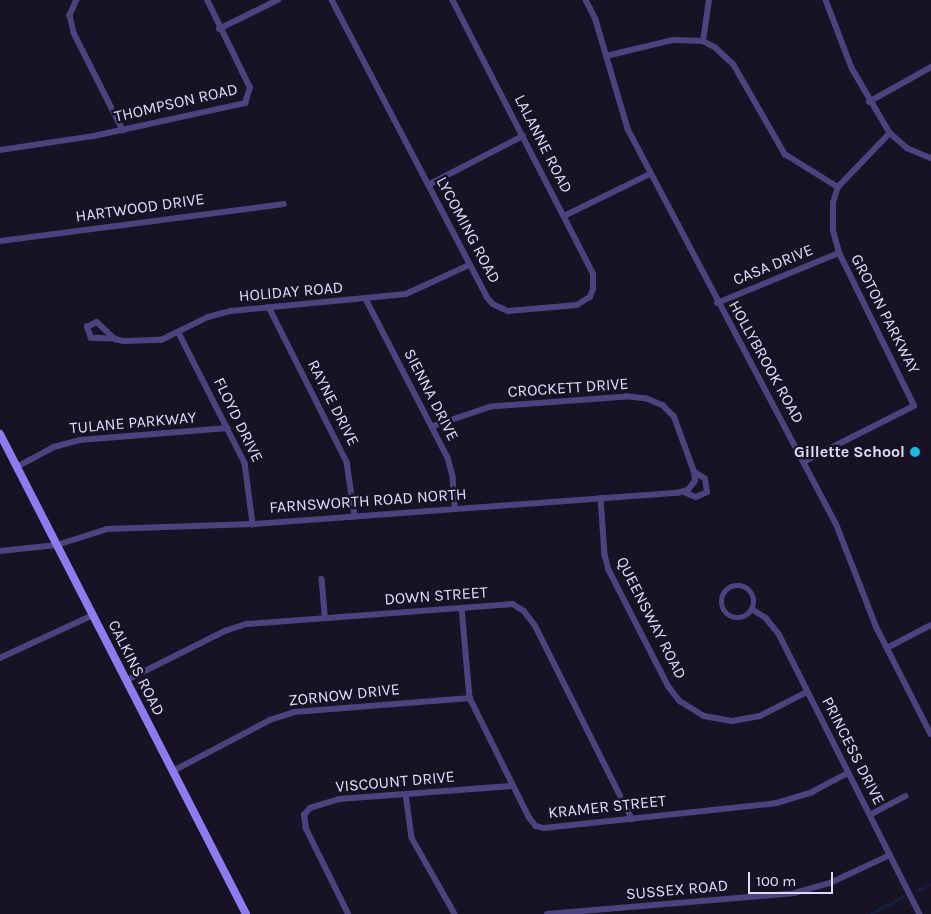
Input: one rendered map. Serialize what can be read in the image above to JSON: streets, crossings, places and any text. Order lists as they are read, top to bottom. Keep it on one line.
{"streets":{"main road":["CALKINS ROAD"],"street":["THOMPSON ROAD","LALANNE ROAD","HARTWOOD DRIVE","LYCOMING ROAD","CASA DRIVE","HOLIDAY ROAD","GROTON PARKWAY","HOLLYBROOK ROAD","CROCKETT DRIVE","SIENNA DRIVE","RAYNE DRIVE","FLOYD DRIVE","TULANE PARKWAY","FARNSWORTH ROAD NORTH","DOWN STREET","QUEENSWAY ROAD","ZORNOW DRIVE","PRINCESS DRIVE","VISCOUNT DRIVE","KRAMER STREET","SUSSEX ROAD"]},"crossings":[["LALANNE ROAD","LYCOMING ROAD"],["LALANNE ROAD","HOLLYBROOK ROAD"],["LYCOMING ROAD","HOLIDAY ROAD"],["CASA DRIVE","GROTON PARKWAY"],["CASA DRIVE","HOLLYBROOK ROAD"],["HOLIDAY ROAD","SIENNA DRIVE"],["HOLIDAY ROAD","RAYNE DRIVE"],["HOLIDAY ROAD","FLOYD DRIVE"],["GROTON PARKWAY","HOLLYBROOK ROAD"],["CROCKETT DRIVE","SIENNA DRIVE"],["CROCKETT DRIVE","FARNSWORTH ROAD NORTH"],["SIENNA DRIVE","FARNSWORTH ROAD NORTH"],["RAYNE DRIVE","FARNSWORTH ROAD NORTH"],["FLOYD DRIVE","TULANE PARKWAY"],["FLOYD DRIVE","FARNSWORTH ROAD NORTH"],["TULANE PARKWAY","CALKINS ROAD"],["FARNSWORTH ROAD NORTH","QUEENSWAY ROAD"],["FARNSWORTH ROAD NORTH","CALKINS ROAD"],["DOWN STREET","CALKINS ROAD"],["DOWN STREET","KRAMER STREET"],["QUEENSWAY ROAD","PRINCESS DRIVE"],["CALKINS ROAD","ZORNOW DRIVE"],["ZORNOW DRIVE","KRAMER STREET"],["PRINCESS DRIVE","KRAMER STREET"],["PRINCESS DRIVE","SUSSEX ROAD"],["VISCOUNT DRIVE","KRAMER STREET"]],"places":["Gillette School"],"scale_bar":"100 m"}
